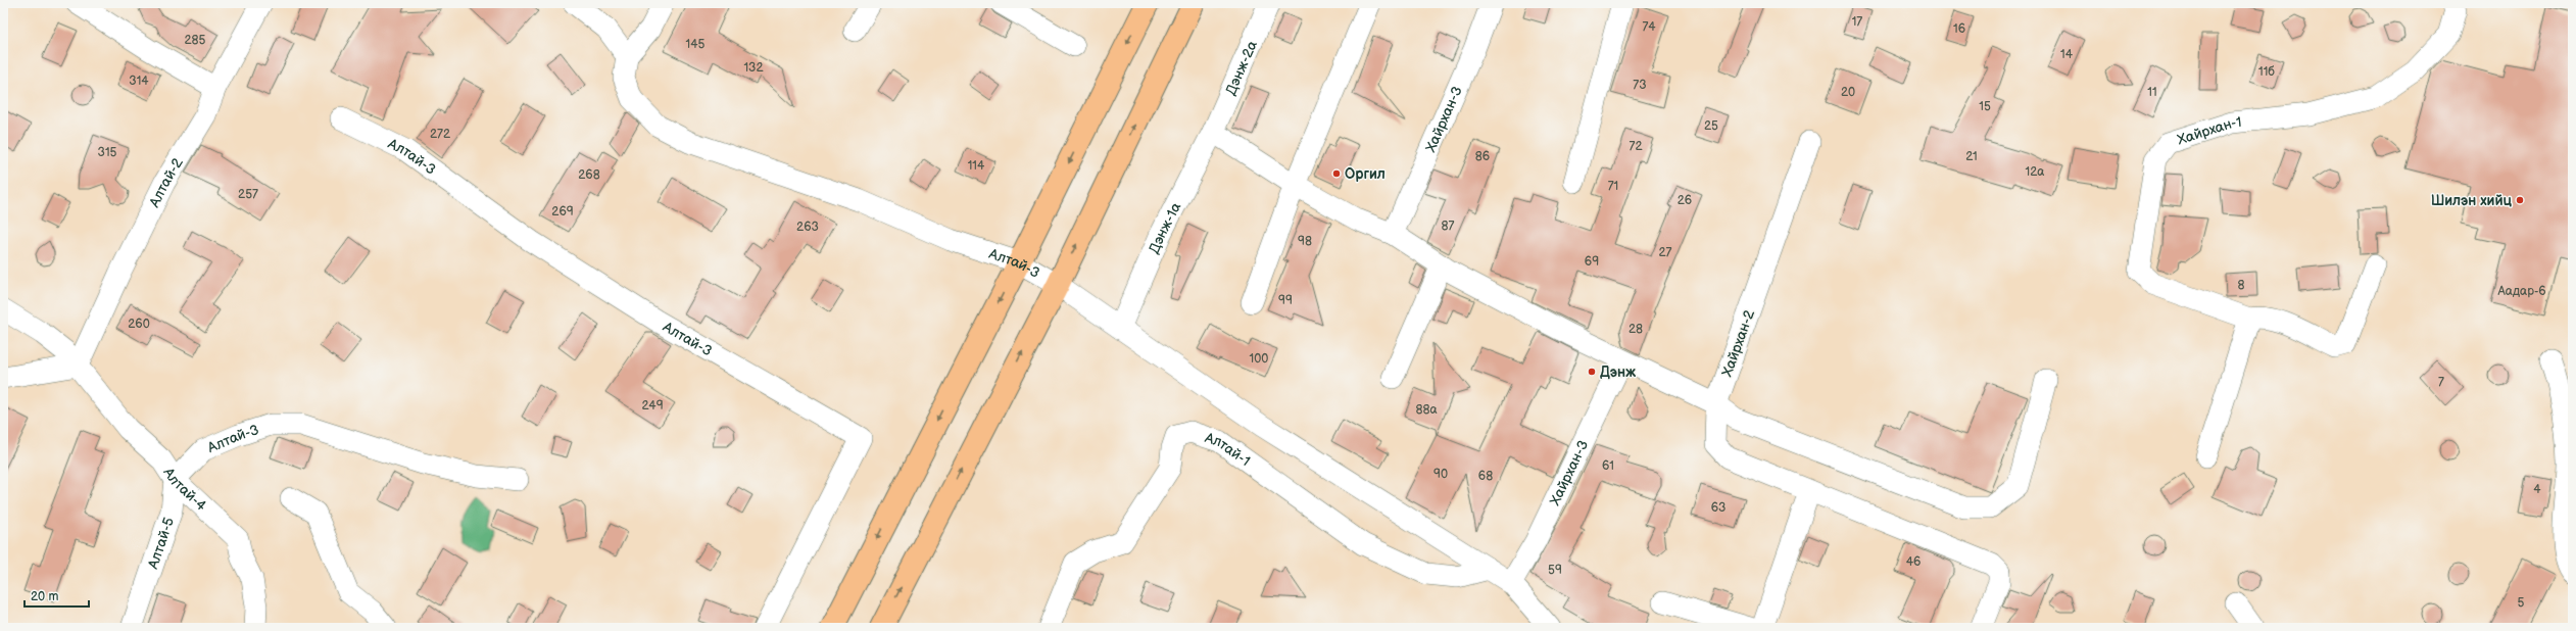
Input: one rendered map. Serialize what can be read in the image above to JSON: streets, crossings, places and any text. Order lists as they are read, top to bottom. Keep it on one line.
{"streets":{"street":["Дэнж-2а","Хайрхан-3","Хайрхан-1","Алтай-3","Алтай-2","Дэнж-1а","Хайрхан-2","Алтай-1","Алтай-4","Алтай-5"]},"crossings":[["Дэнж-2а","Дэнж-1а"],["Хайрхан-3","Алтай-3"],["Алтай-3","Дэнж-1а"],["Алтай-3","Алтай-1"],["Алтай-3","Алтай-4"],["Алтай-3","Алтай-5"],["Алтай-2","Алтай-4"],["Алтай-4","Алтай-5"]],"places":["Оргил","Шилэн хийц","Дэнж"],"house_numbers":["17","74","16","285","145","14","132","11б","314","73","20","11","15","25","272","72","315","86","21","114","12а","268","71","257","26","269","87","263","98","27","69","8","Аадар-6","99","260","28","100","7","249","88а","61","90","68","4","63","46","59","5"],"scale_bar":"20 m"}
